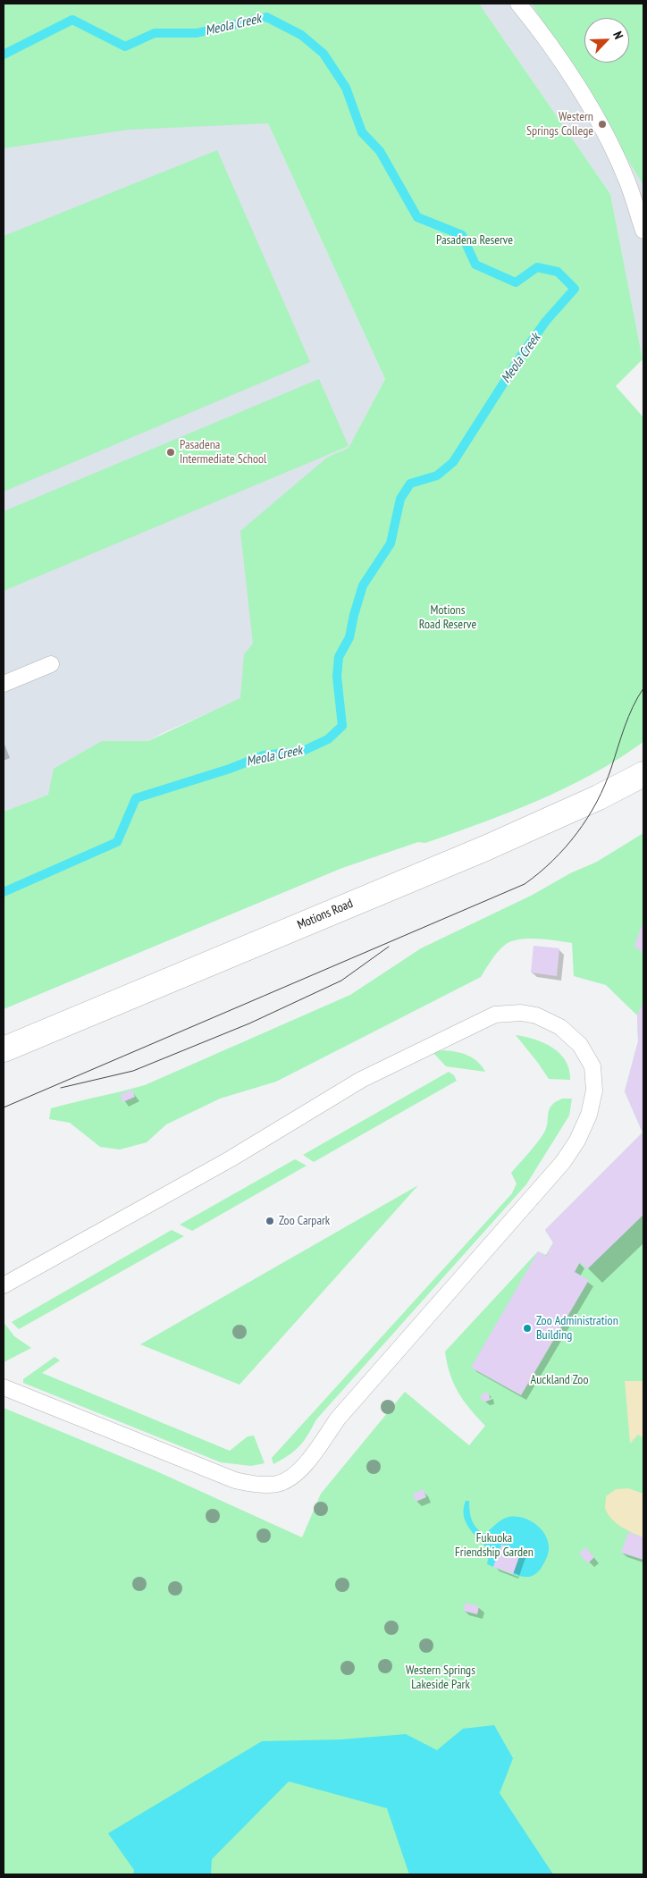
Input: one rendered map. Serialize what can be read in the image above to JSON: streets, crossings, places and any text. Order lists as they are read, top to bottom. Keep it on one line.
{"streets":{"main road":["Motions Road"]},"water":["Meola Creek"],"parks":["Pasadena Reserve","Motions Road Reserve","Auckland Zoo","Fukuoka Friendship Garden","Western Springs Lakeside Park"],"places":["Western Springs College","Pasadena Intermediate School","Zoo Carpark","Zoo Administration Building"],"north":"top right"}
